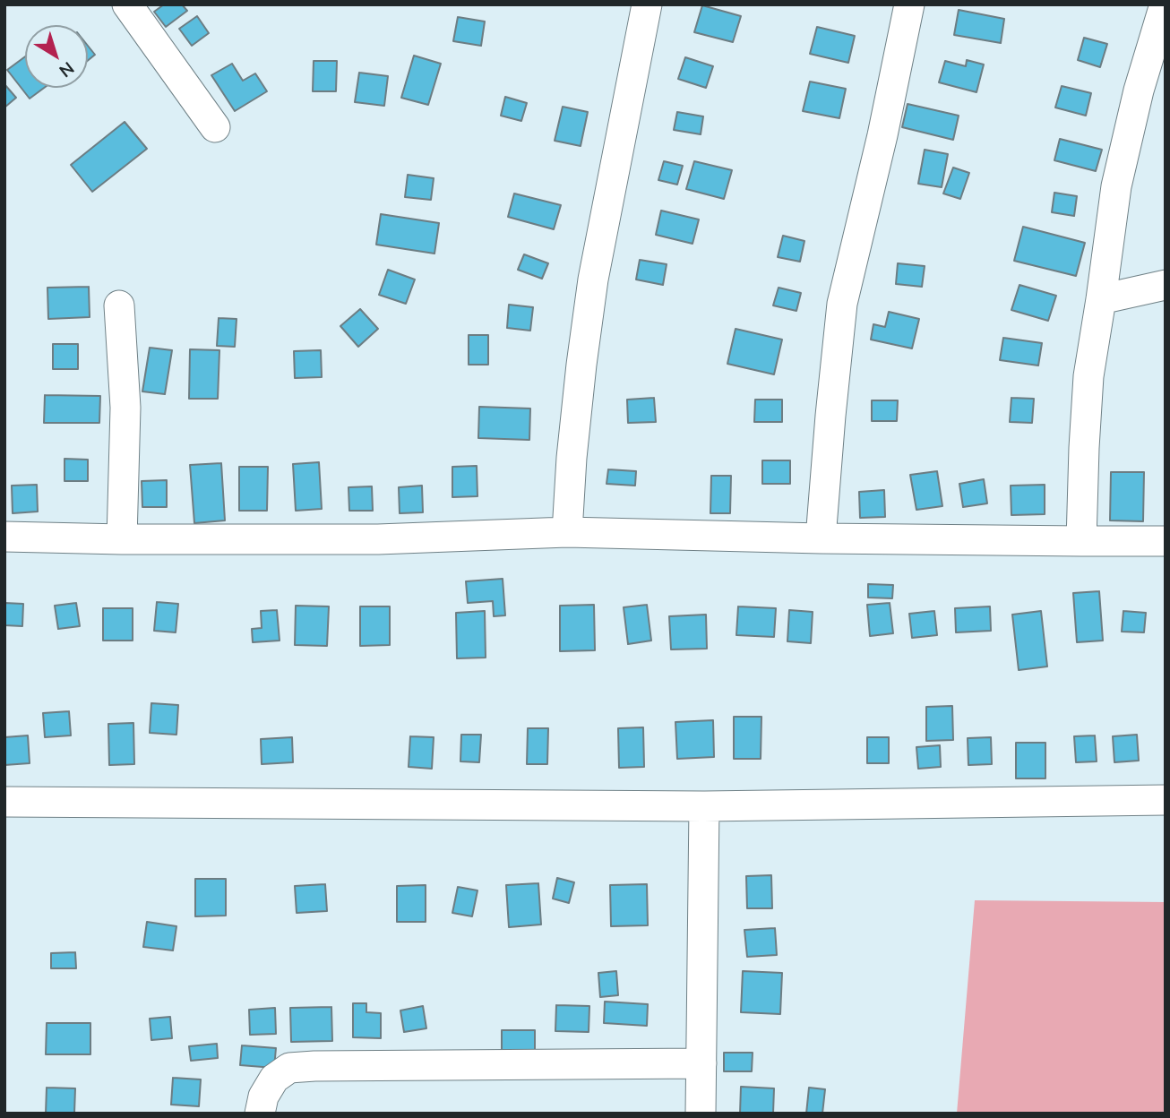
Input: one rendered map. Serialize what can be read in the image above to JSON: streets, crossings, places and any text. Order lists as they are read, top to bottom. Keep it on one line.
{"north":"bottom right"}
